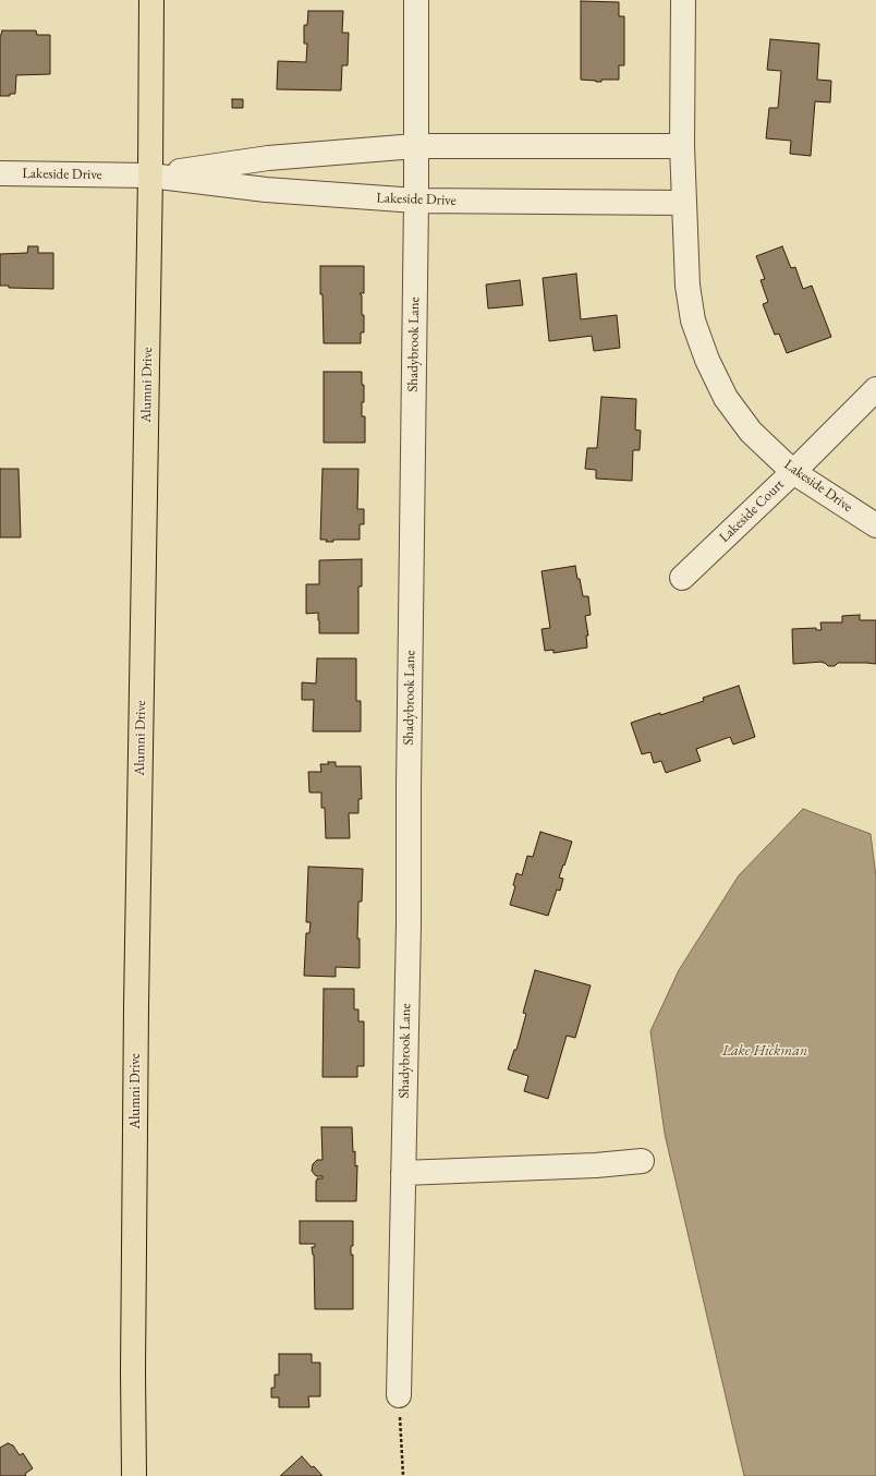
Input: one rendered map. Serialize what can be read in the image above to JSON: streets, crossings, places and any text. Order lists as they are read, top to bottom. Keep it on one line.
{"streets":{"main road":["Alumni Drive"],"street":["Lakeside Drive","Shadybrook Lane","Lakeside Court"]},"crossings":[["Lakeside Drive","Shadybrook Lane"],["Lakeside Drive","Alumni Drive"],["Lakeside Drive","Lakeside Court"]],"water":["Lake Hickman"]}
